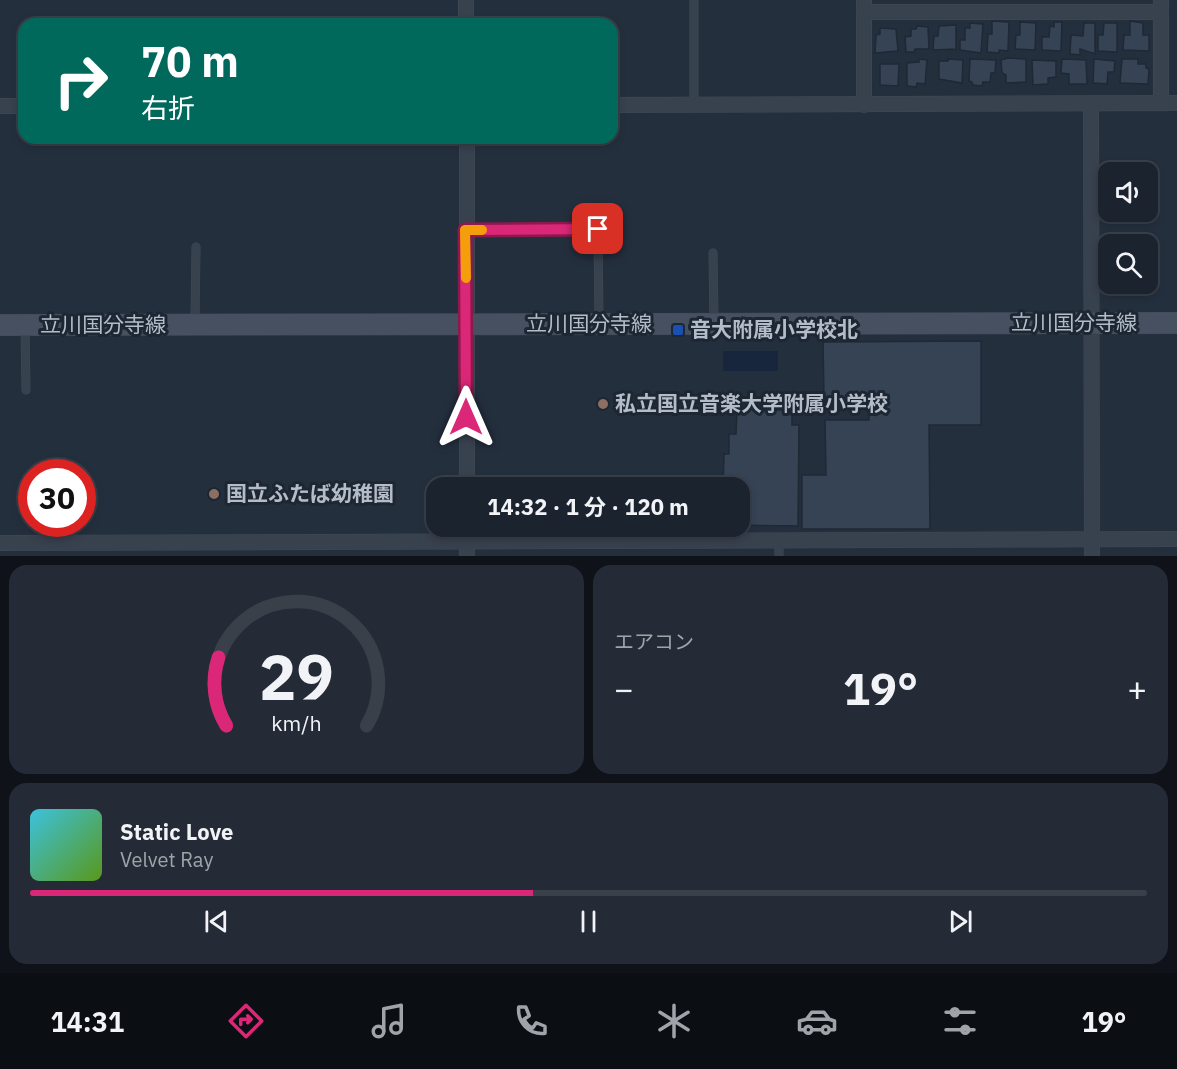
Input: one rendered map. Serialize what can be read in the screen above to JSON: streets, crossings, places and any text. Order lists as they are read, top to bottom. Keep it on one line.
{"streets":{"main road":["立川国分寺線"]},"places":{"transit":["音大附属小学校北"],"other":["私立国立音楽大学附属小学校","国立ふたば幼稚園"]},"page":{"turn":["70 m","右折"],"limit":"30","trip":"14:32 · 1 分 · 120 m","tile":"エアコン","heat":["−","19°","+"],"song":["Static Love","Velvet Ray"],"tabs":["14:31","19°"],"gauge":["29","km/h"]}}
